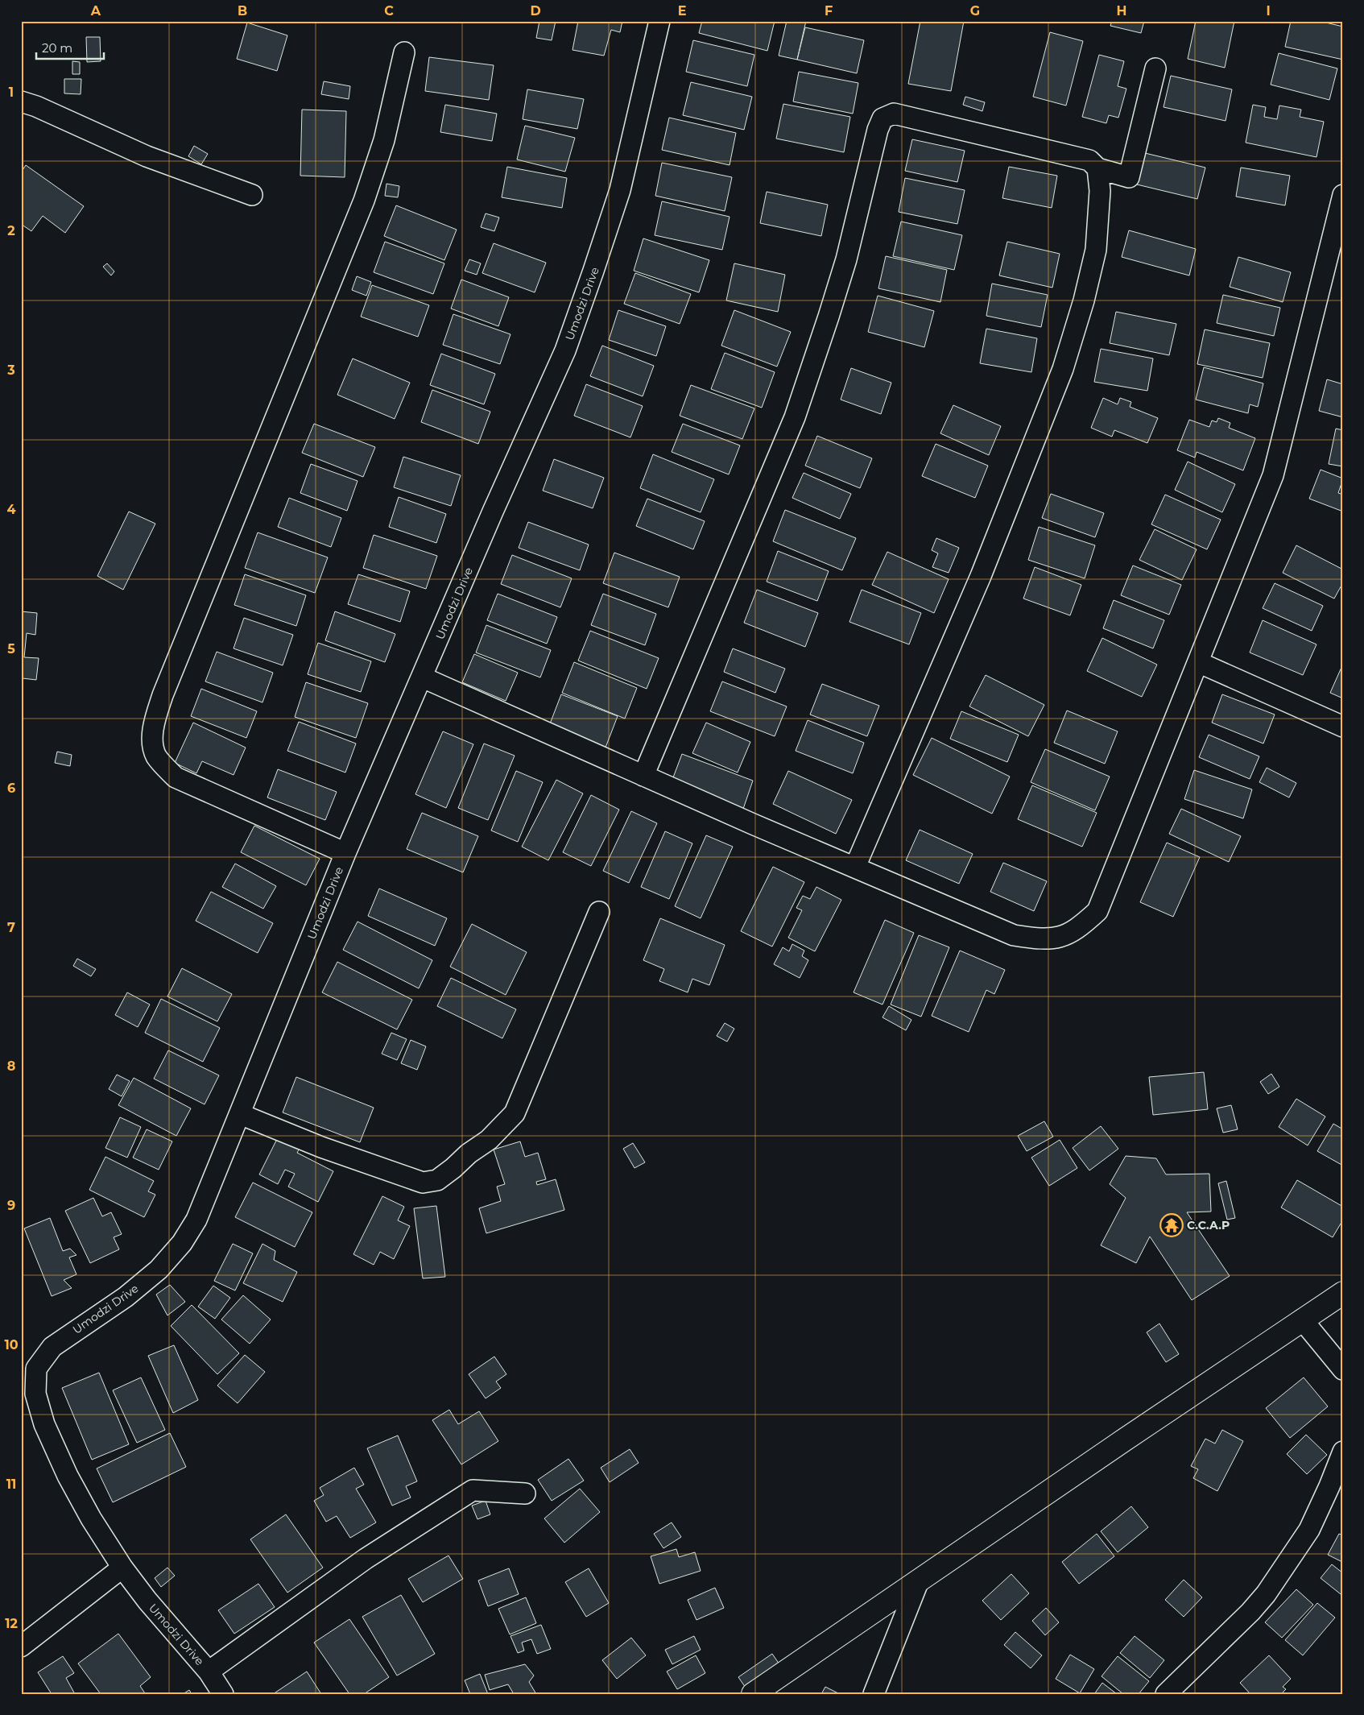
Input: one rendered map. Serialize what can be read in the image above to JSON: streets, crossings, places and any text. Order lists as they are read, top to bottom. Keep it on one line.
{"streets":{"street":["Umodzi Drive"]},"places":{"temple":["C.C.A.P"]},"scale_bar":"20 m","grid":{"columns":["A","B","C","D","E","F","G","H","I"],"rows":["1","2","3","4","5","6","7","8","9","10","11","12"]}}
